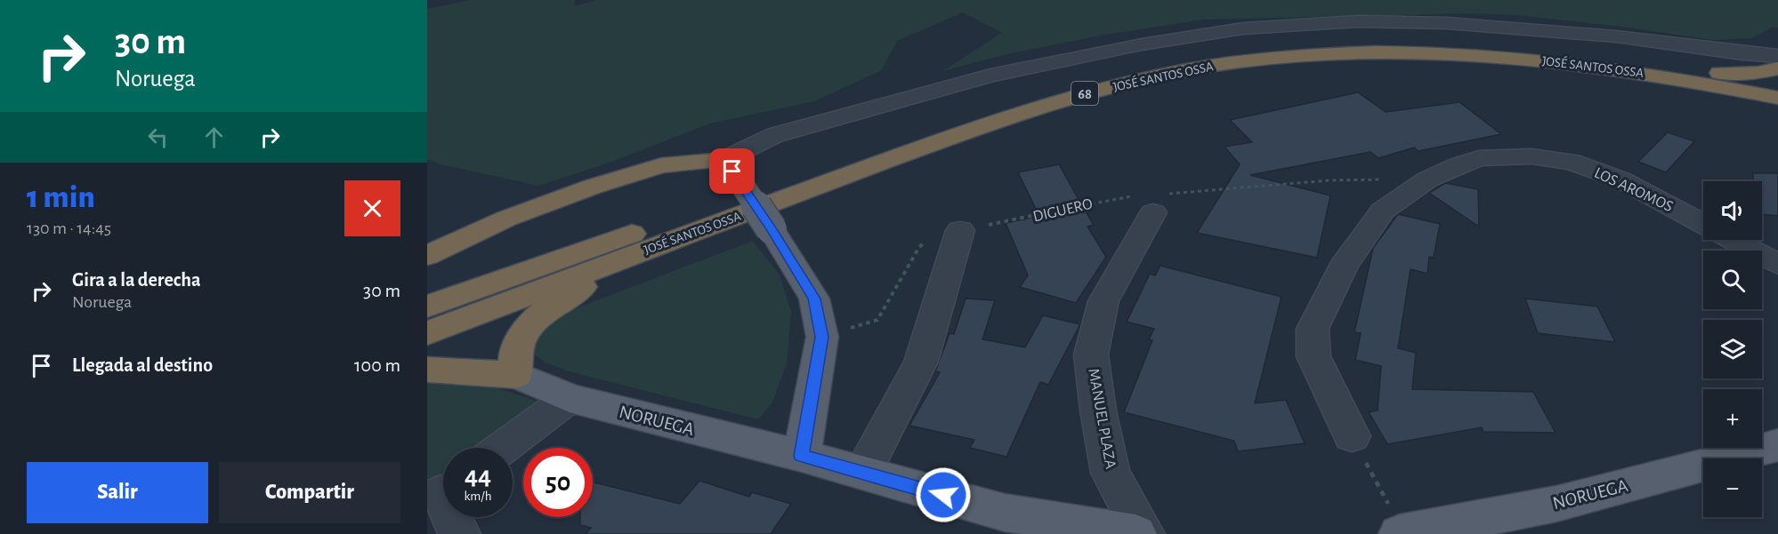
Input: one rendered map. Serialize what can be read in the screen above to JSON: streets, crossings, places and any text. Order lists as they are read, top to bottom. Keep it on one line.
{"streets":{"highway":["JOSÉ SANTOS OSSA","68"],"main road":["NORUEGA"],"street":["LOS AROMOS","MANUEL PLAZA"],"path":["DIGUERO"]},"crossings":[["LOS AROMOS","DIGUERO"],["DIGUERO","MANUEL PLAZA"]],"page":{"turn":["30 m","Noruega"],"heading":["1 min","130 m · 14:45"],"map_buttons":["+","−"],"list":[{"name":"Gira a la derecha","note":"Noruega","value":"30 m"},{"name":"Llegada al destino","value":"100 m"}],"speed":"44 km/h","limit":"50","buttons":["Salir","Compartir"]}}
